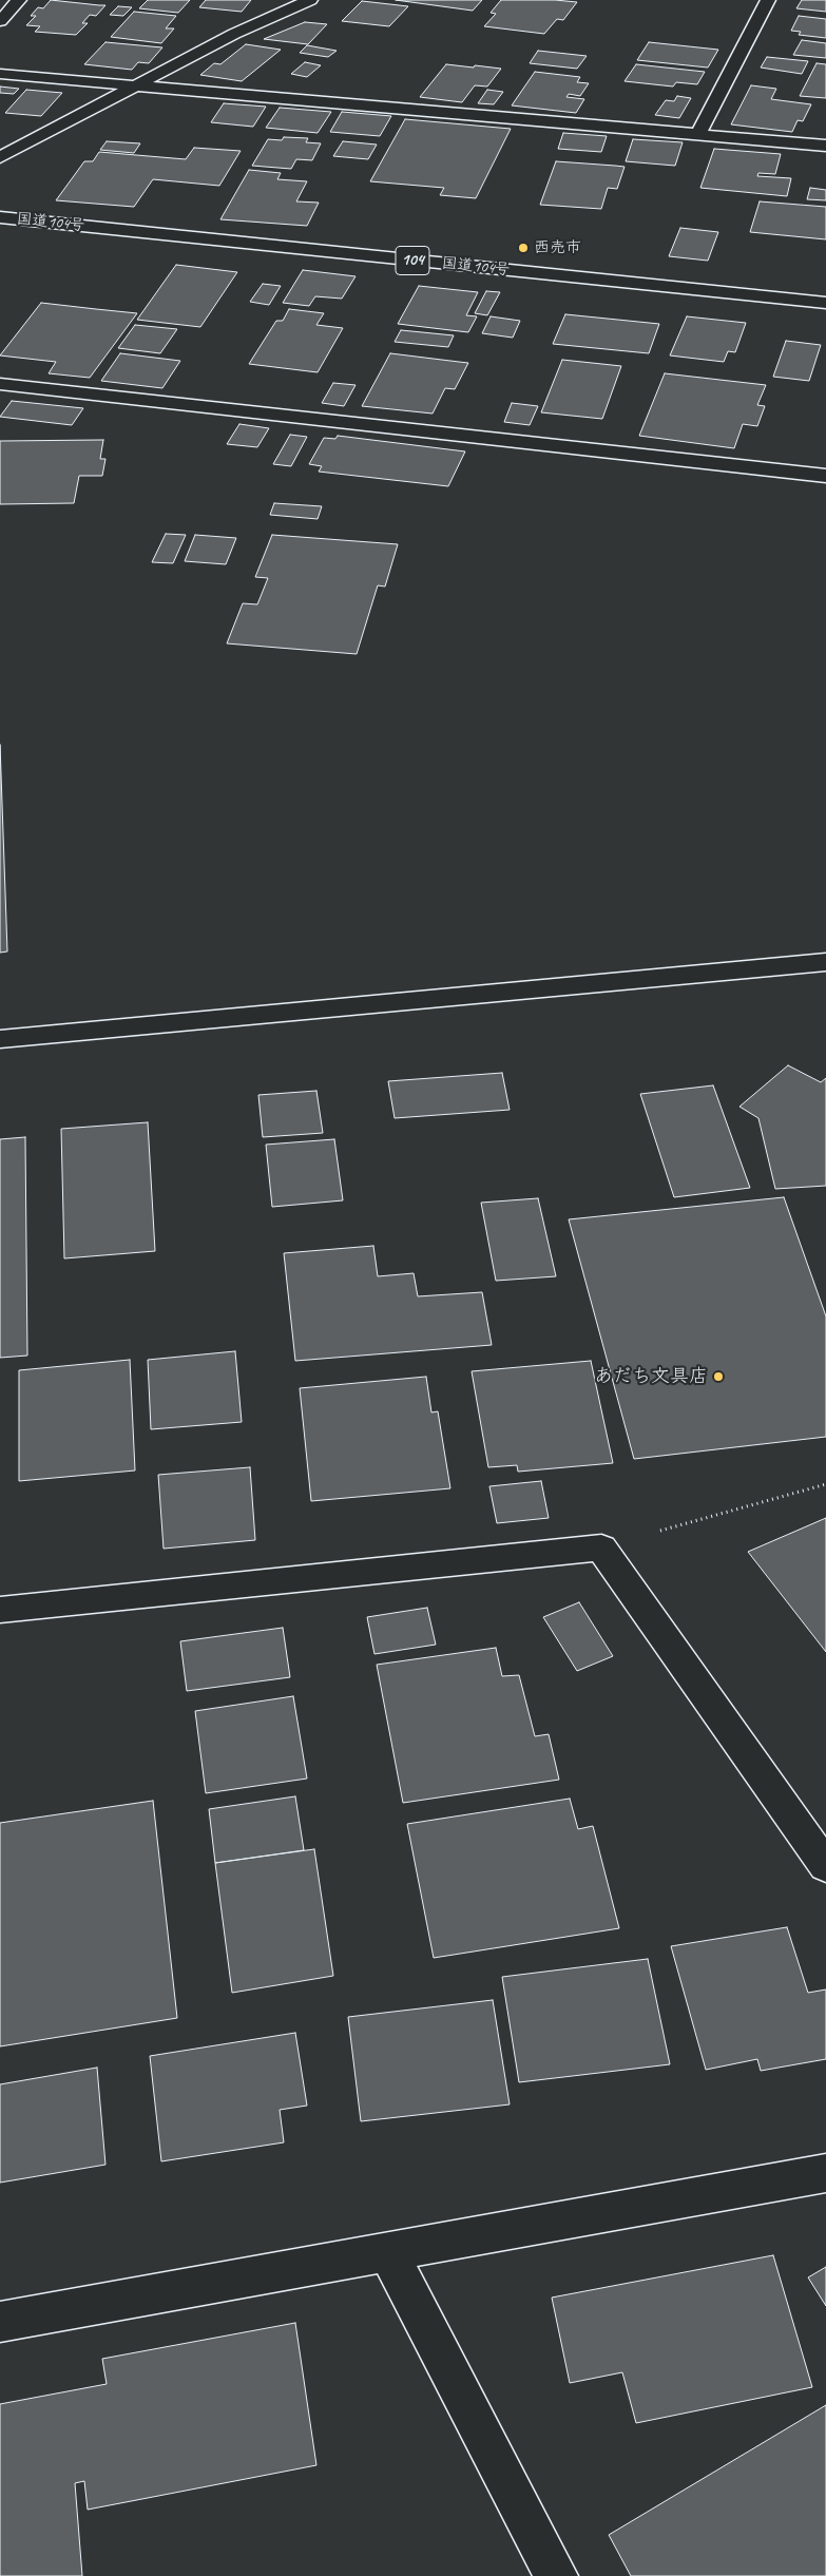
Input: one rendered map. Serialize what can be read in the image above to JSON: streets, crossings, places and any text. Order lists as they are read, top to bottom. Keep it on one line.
{"streets":{"main road":["国道104号","104"]},"places":["西売市","あだち文具店"]}
